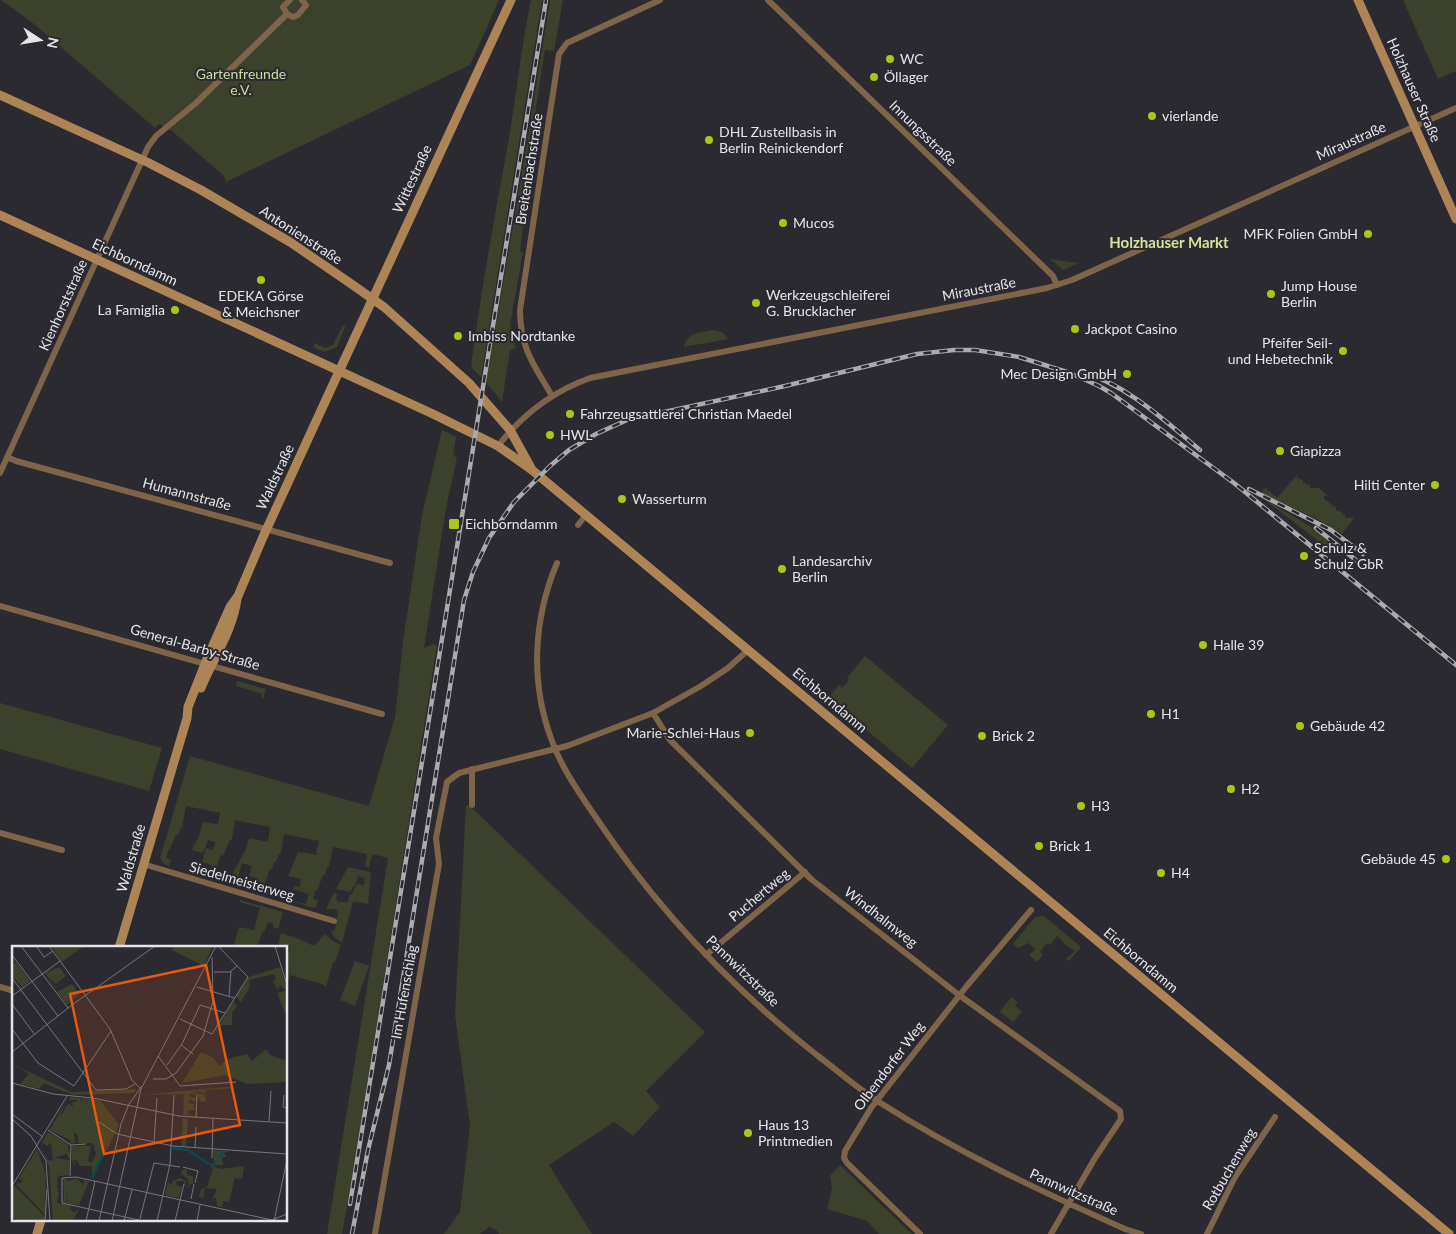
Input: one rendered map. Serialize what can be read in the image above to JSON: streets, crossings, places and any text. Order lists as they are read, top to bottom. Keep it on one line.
{"streets":{"main road":["Holzhauser Straße","Wittestraße","Antonienstraße","Eichborndamm","Waldstraße"],"street":["Innungsstraße","Miraustraße","Breitenbachstraße","Kienhorststraße","Humannstraße","General-Barby-Straße","Siedelmeisterweg","Puchertweg","Windhalmweg","Pannwitzstraße","Im Hufenschlag","Olbendorfer Weg","Rotbuchenweg"]},"crossings":[["Holzhauser Straße","Miraustraße"],["Innungsstraße","Miraustraße"],["Miraustraße","Breitenbachstraße"],["Miraustraße","Antonienstraße"],["Miraustraße","Eichborndamm"],["Wittestraße","Antonienstraße"],["Wittestraße","Eichborndamm"],["Wittestraße","Waldstraße"],["Antonienstraße","Eichborndamm"],["Antonienstraße","Kienhorststraße"],["Eichborndamm","Kienhorststraße"],["Eichborndamm","Waldstraße"],["Eichborndamm","Im Hufenschlag"],["Kienhorststraße","Humannstraße"],["Waldstraße","Humannstraße"],["Waldstraße","General-Barby-Straße"],["Waldstraße","Siedelmeisterweg"],["Puchertweg","Windhalmweg"],["Puchertweg","Pannwitzstraße"],["Windhalmweg","Pannwitzstraße"],["Windhalmweg","Im Hufenschlag"],["Windhalmweg","Olbendorfer Weg"],["Pannwitzstraße","Im Hufenschlag"],["Pannwitzstraße","Olbendorfer Weg"]],"districts":["Holzhauser Markt"],"parks":["Gartenfreunde e.V."],"places":{"other":["WC","Öllager","vierlande","DHL Zustellbasis in Berlin Reinickendorf","Mucos","MFK Folien GmbH","EDEKA Görse & Meichsner","Jump House Berlin","Werkzeugschleiferei G. Brucklacher","La Famiglia","Jackpot Casino","Imbiss Nordtanke","Pfeifer Seil- und Hebetechnik","Mec Design GmbH","Fahrzeugsattlerei Christian Maedel","HWL","Giapizza","Hilti Center","Wasserturm","Schulz & Schulz GbR","Landesarchiv Berlin","Halle 39","H1","Gebäude 42","Marie-Schlei-Haus","Brick 2","H2","H3","Brick 1","Gebäude 45","H4","Haus 13 Printmedien"],"transit":["Eichborndamm"]},"north":"right"}
